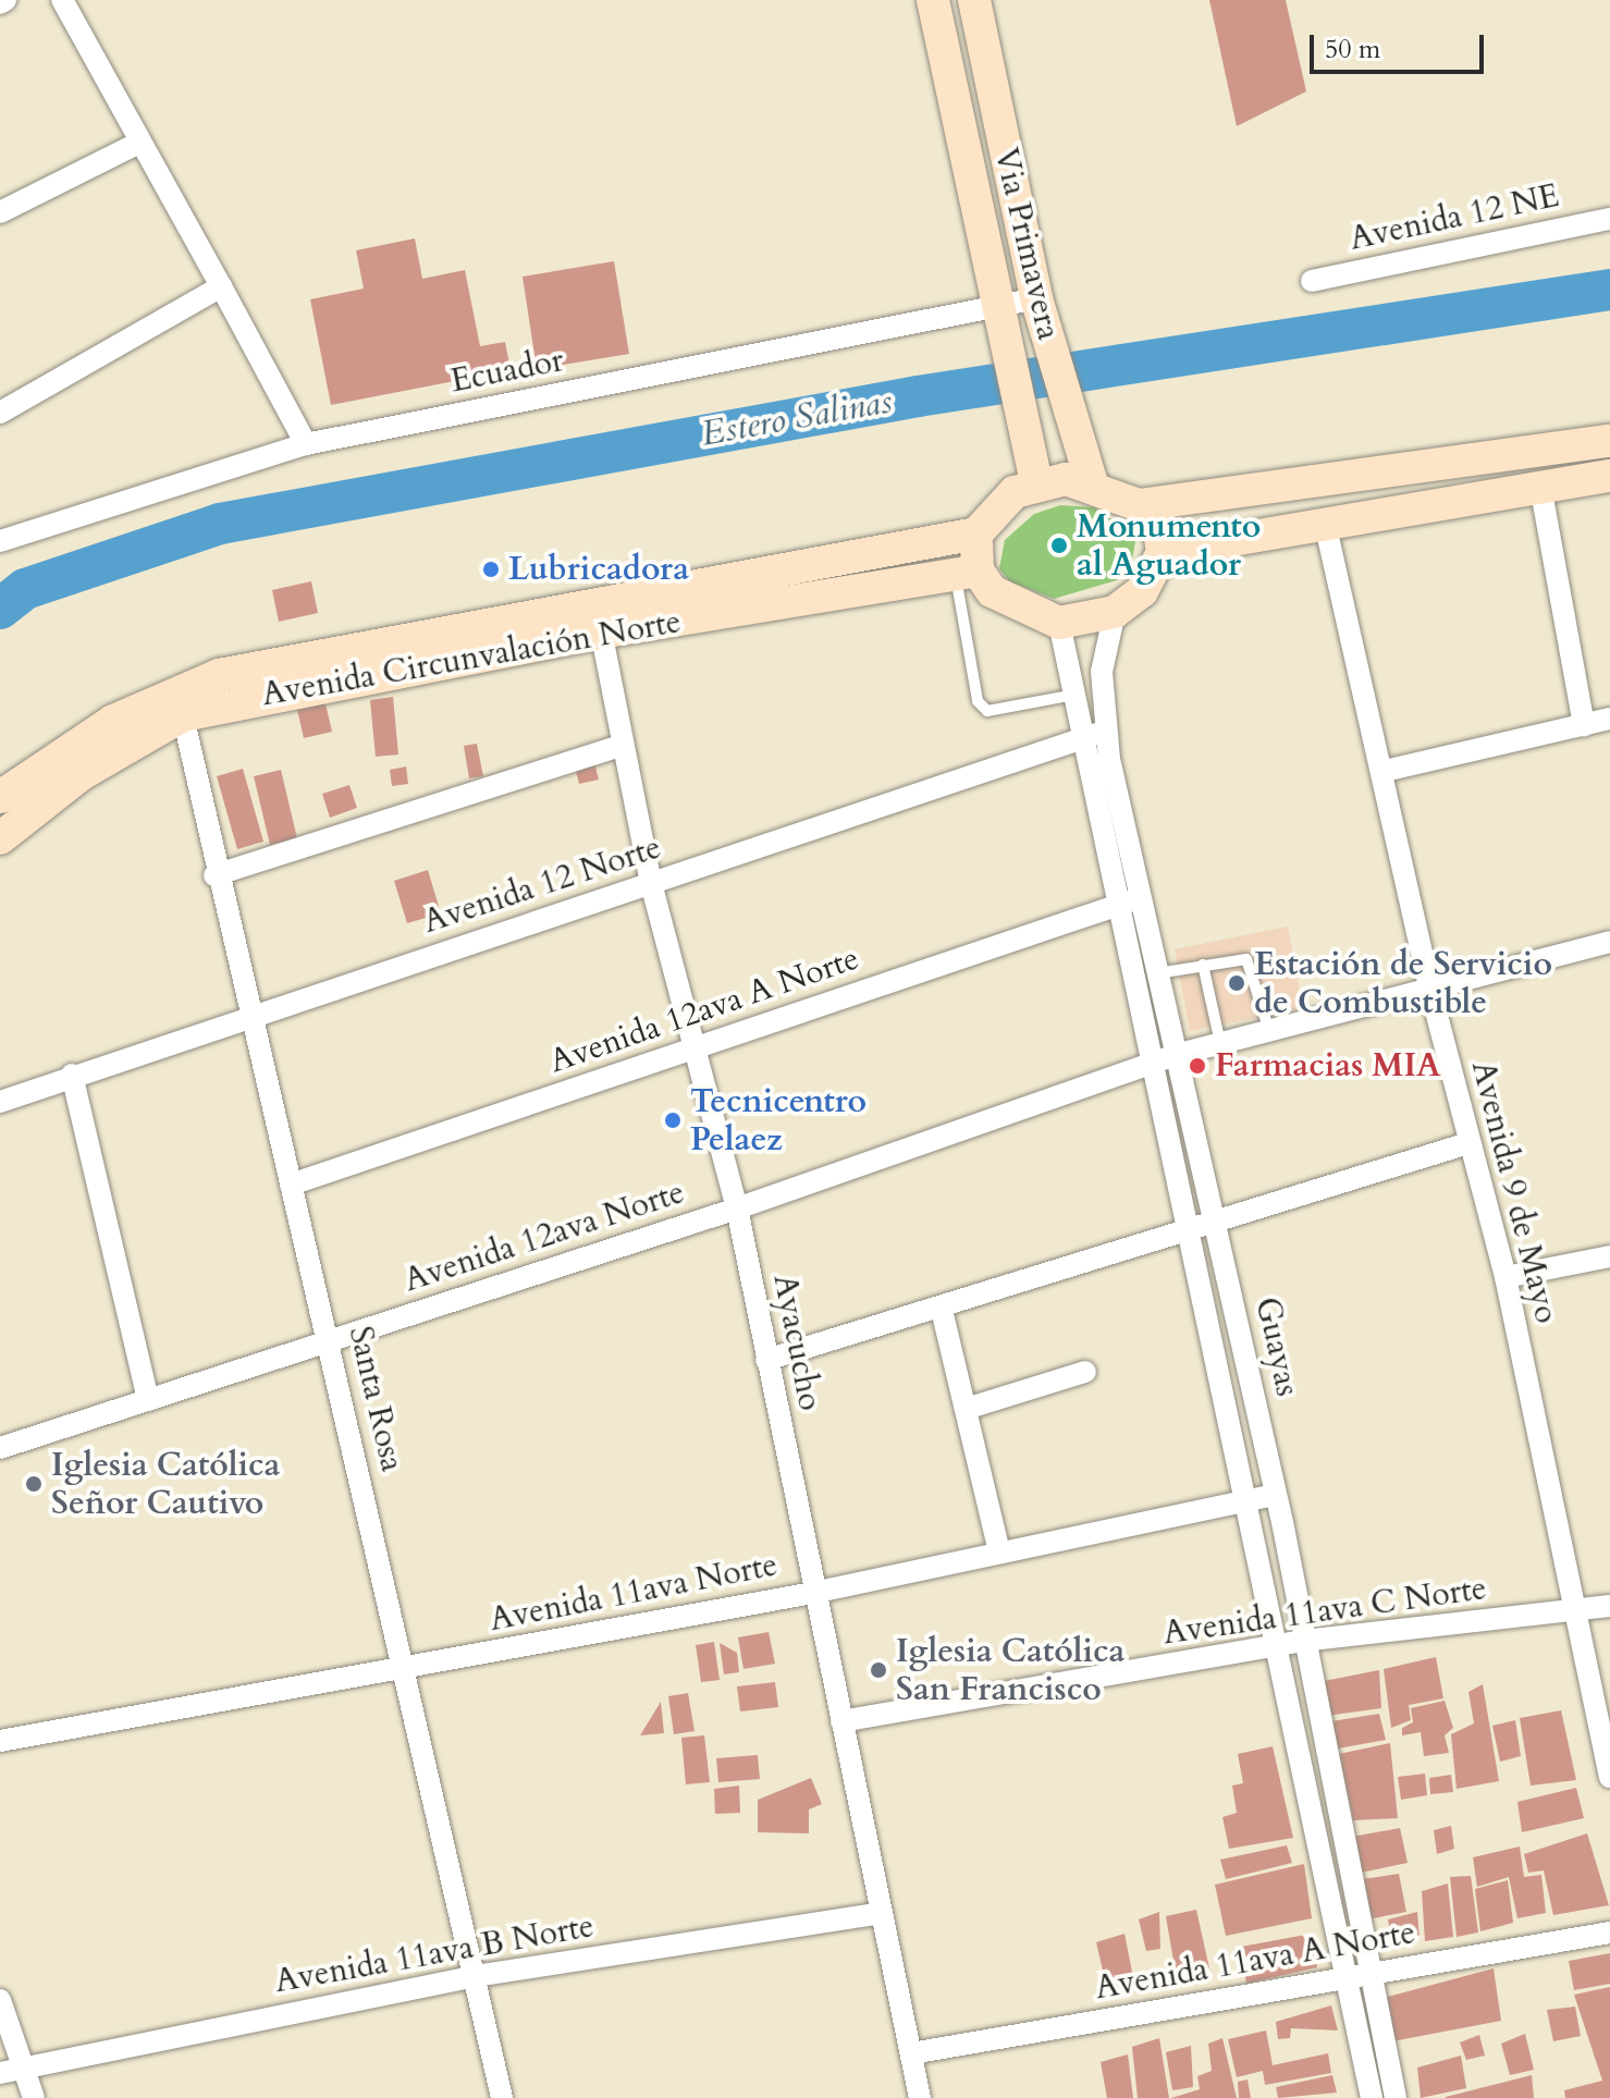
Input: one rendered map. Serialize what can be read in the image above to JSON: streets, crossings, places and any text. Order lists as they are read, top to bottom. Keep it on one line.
{"streets":{"main road":["Via Primavera","Avenida Circunvalación Norte"],"street":["Avenida 12 NE","Ecuador","Avenida 12 Norte","Avenida 12ava A Norte","Avenida 9 de Mayo","Avenida 12ava Norte","Ayacucho","Guayas","Santa Rosa","Avenida 11ava Norte","Avenida 11ava C Norte","Avenida 11ava B Norte","Avenida 11ava A Norte"]},"crossings":[["Via Primavera","Ecuador"],["Via Primavera","Avenida Circunvalación Norte"],["Via Primavera","Guayas"],["Avenida Circunvalación Norte","Ayacucho"],["Avenida Circunvalación Norte","Guayas"],["Avenida Circunvalación Norte","Santa Rosa"],["Avenida 12 Norte","Ayacucho"],["Avenida 12 Norte","Guayas"],["Avenida 12 Norte","Santa Rosa"],["Avenida 12ava A Norte","Ayacucho"],["Avenida 12ava A Norte","Guayas"],["Avenida 12ava A Norte","Santa Rosa"],["Avenida 9 de Mayo","Avenida 12ava Norte"],["Avenida 9 de Mayo","Avenida 11ava C Norte"],["Avenida 12ava Norte","Ayacucho"],["Avenida 12ava Norte","Guayas"],["Avenida 12ava Norte","Santa Rosa"],["Ayacucho","Avenida 11ava Norte"],["Ayacucho","Avenida 11ava C Norte"],["Ayacucho","Avenida 11ava B Norte"],["Ayacucho","Avenida 11ava A Norte"],["Guayas","Avenida 11ava Norte"],["Guayas","Avenida 11ava C Norte"],["Guayas","Avenida 11ava A Norte"],["Santa Rosa","Avenida 11ava Norte"],["Santa Rosa","Avenida 11ava B Norte"]],"water":["Estero Salinas"],"places":["Monumento al Aguador","Lubricadora","Estación de Servicio de Combustible","Farmacias MIA","Tecnicentro Pelaez","Iglesia Católica Señor Cautivo","Iglesia Católica San Francisco"],"scale_bar":"50 m"}
